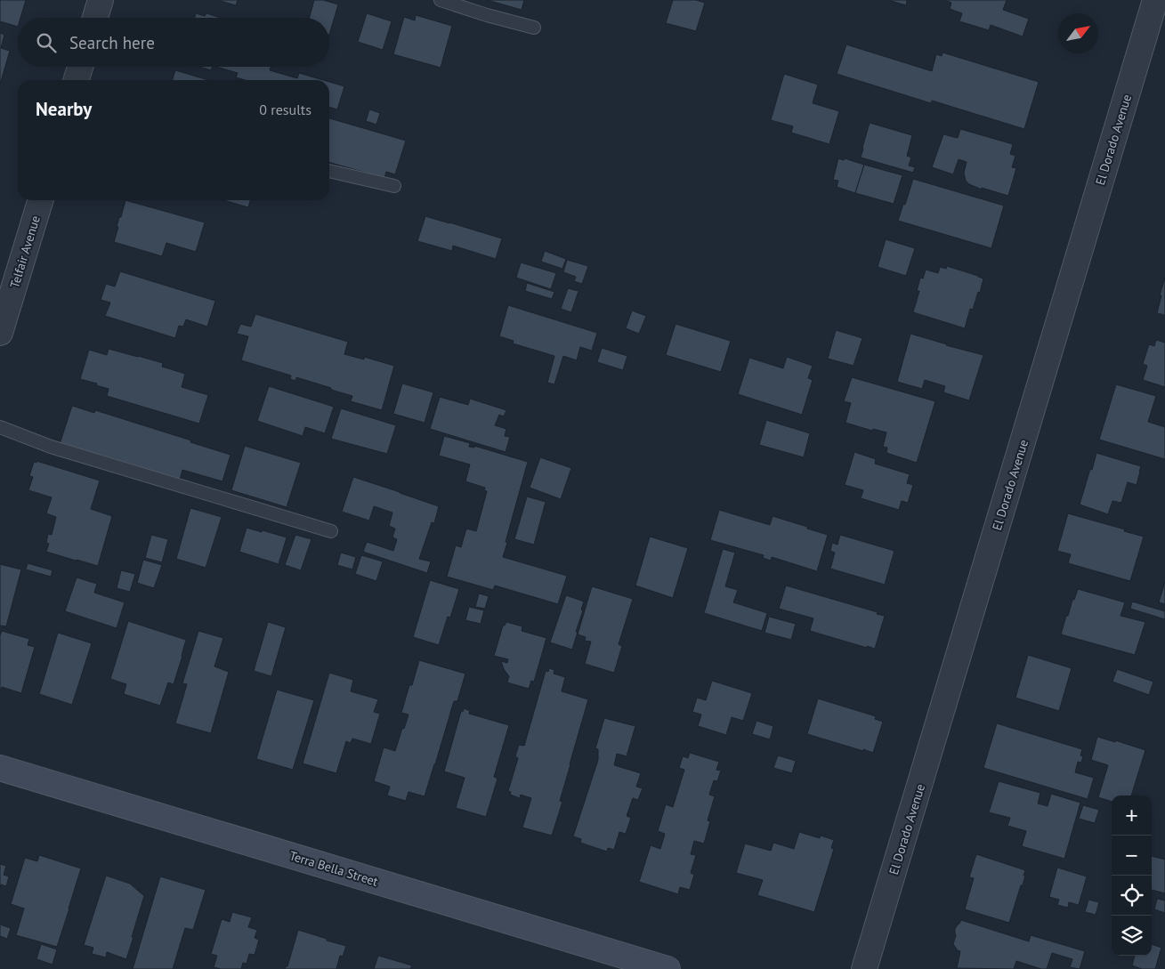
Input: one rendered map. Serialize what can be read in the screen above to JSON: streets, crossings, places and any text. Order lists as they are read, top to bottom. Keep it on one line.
{"streets":{"main road":["Terra Bella Street"],"street":["El Dorado Avenue","Telfair Avenue"]},"north":"top right","page":{"search":"Search here","heading":["Nearby","0 results"],"map_buttons":["+","−"]}}
